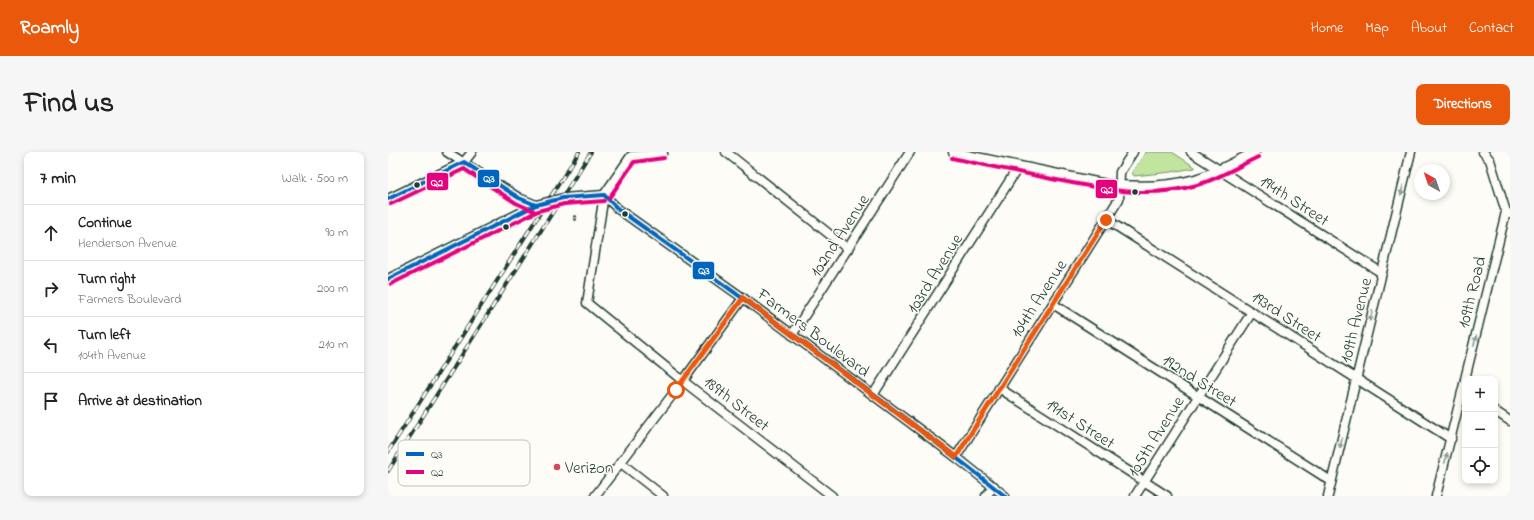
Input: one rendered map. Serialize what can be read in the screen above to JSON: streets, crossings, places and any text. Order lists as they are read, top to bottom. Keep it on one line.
{"streets":{"street":["194th Street","102nd Avenue","103rd Avenue","109th Road","104th Avenue","193rd Street","109th Avenue","Farmers Boulevard","192nd Street","189th Street","191st Street","105th Avenue"]},"crossings":[["194th Street","109th Avenue"],["102nd Avenue","Farmers Boulevard"],["103rd Avenue","Farmers Boulevard"],["109th Road","193rd Street"],["104th Avenue","193rd Street"],["104th Avenue","Farmers Boulevard"],["104th Avenue","192nd Street"],["104th Avenue","191st Street"],["193rd Street","109th Avenue"],["193rd Street","105th Avenue"],["109th Avenue","192nd Street"],["Farmers Boulevard","189th Street"],["192nd Street","105th Avenue"],["191st Street","105th Avenue"]],"one_way":["109th Road","109th Avenue"],"places":["Verizon"],"lines":["transit line Q2","transit line Q3"],"legend":["Q3","Q2"],"north":"top left","page":{"header":"Roamly","nav":["Home","Map","About","Contact"],"title":"Find us","buttons":"Directions","heading":["7 min","Walk · 500 m"],"list":[["Continue","Henderson Avenue","90 m"],["Turn right","Farmers Boulevard","200 m"],["Turn left","104th Avenue","210 m"],"Arrive at destination"],"map_buttons":["+","−"]}}
